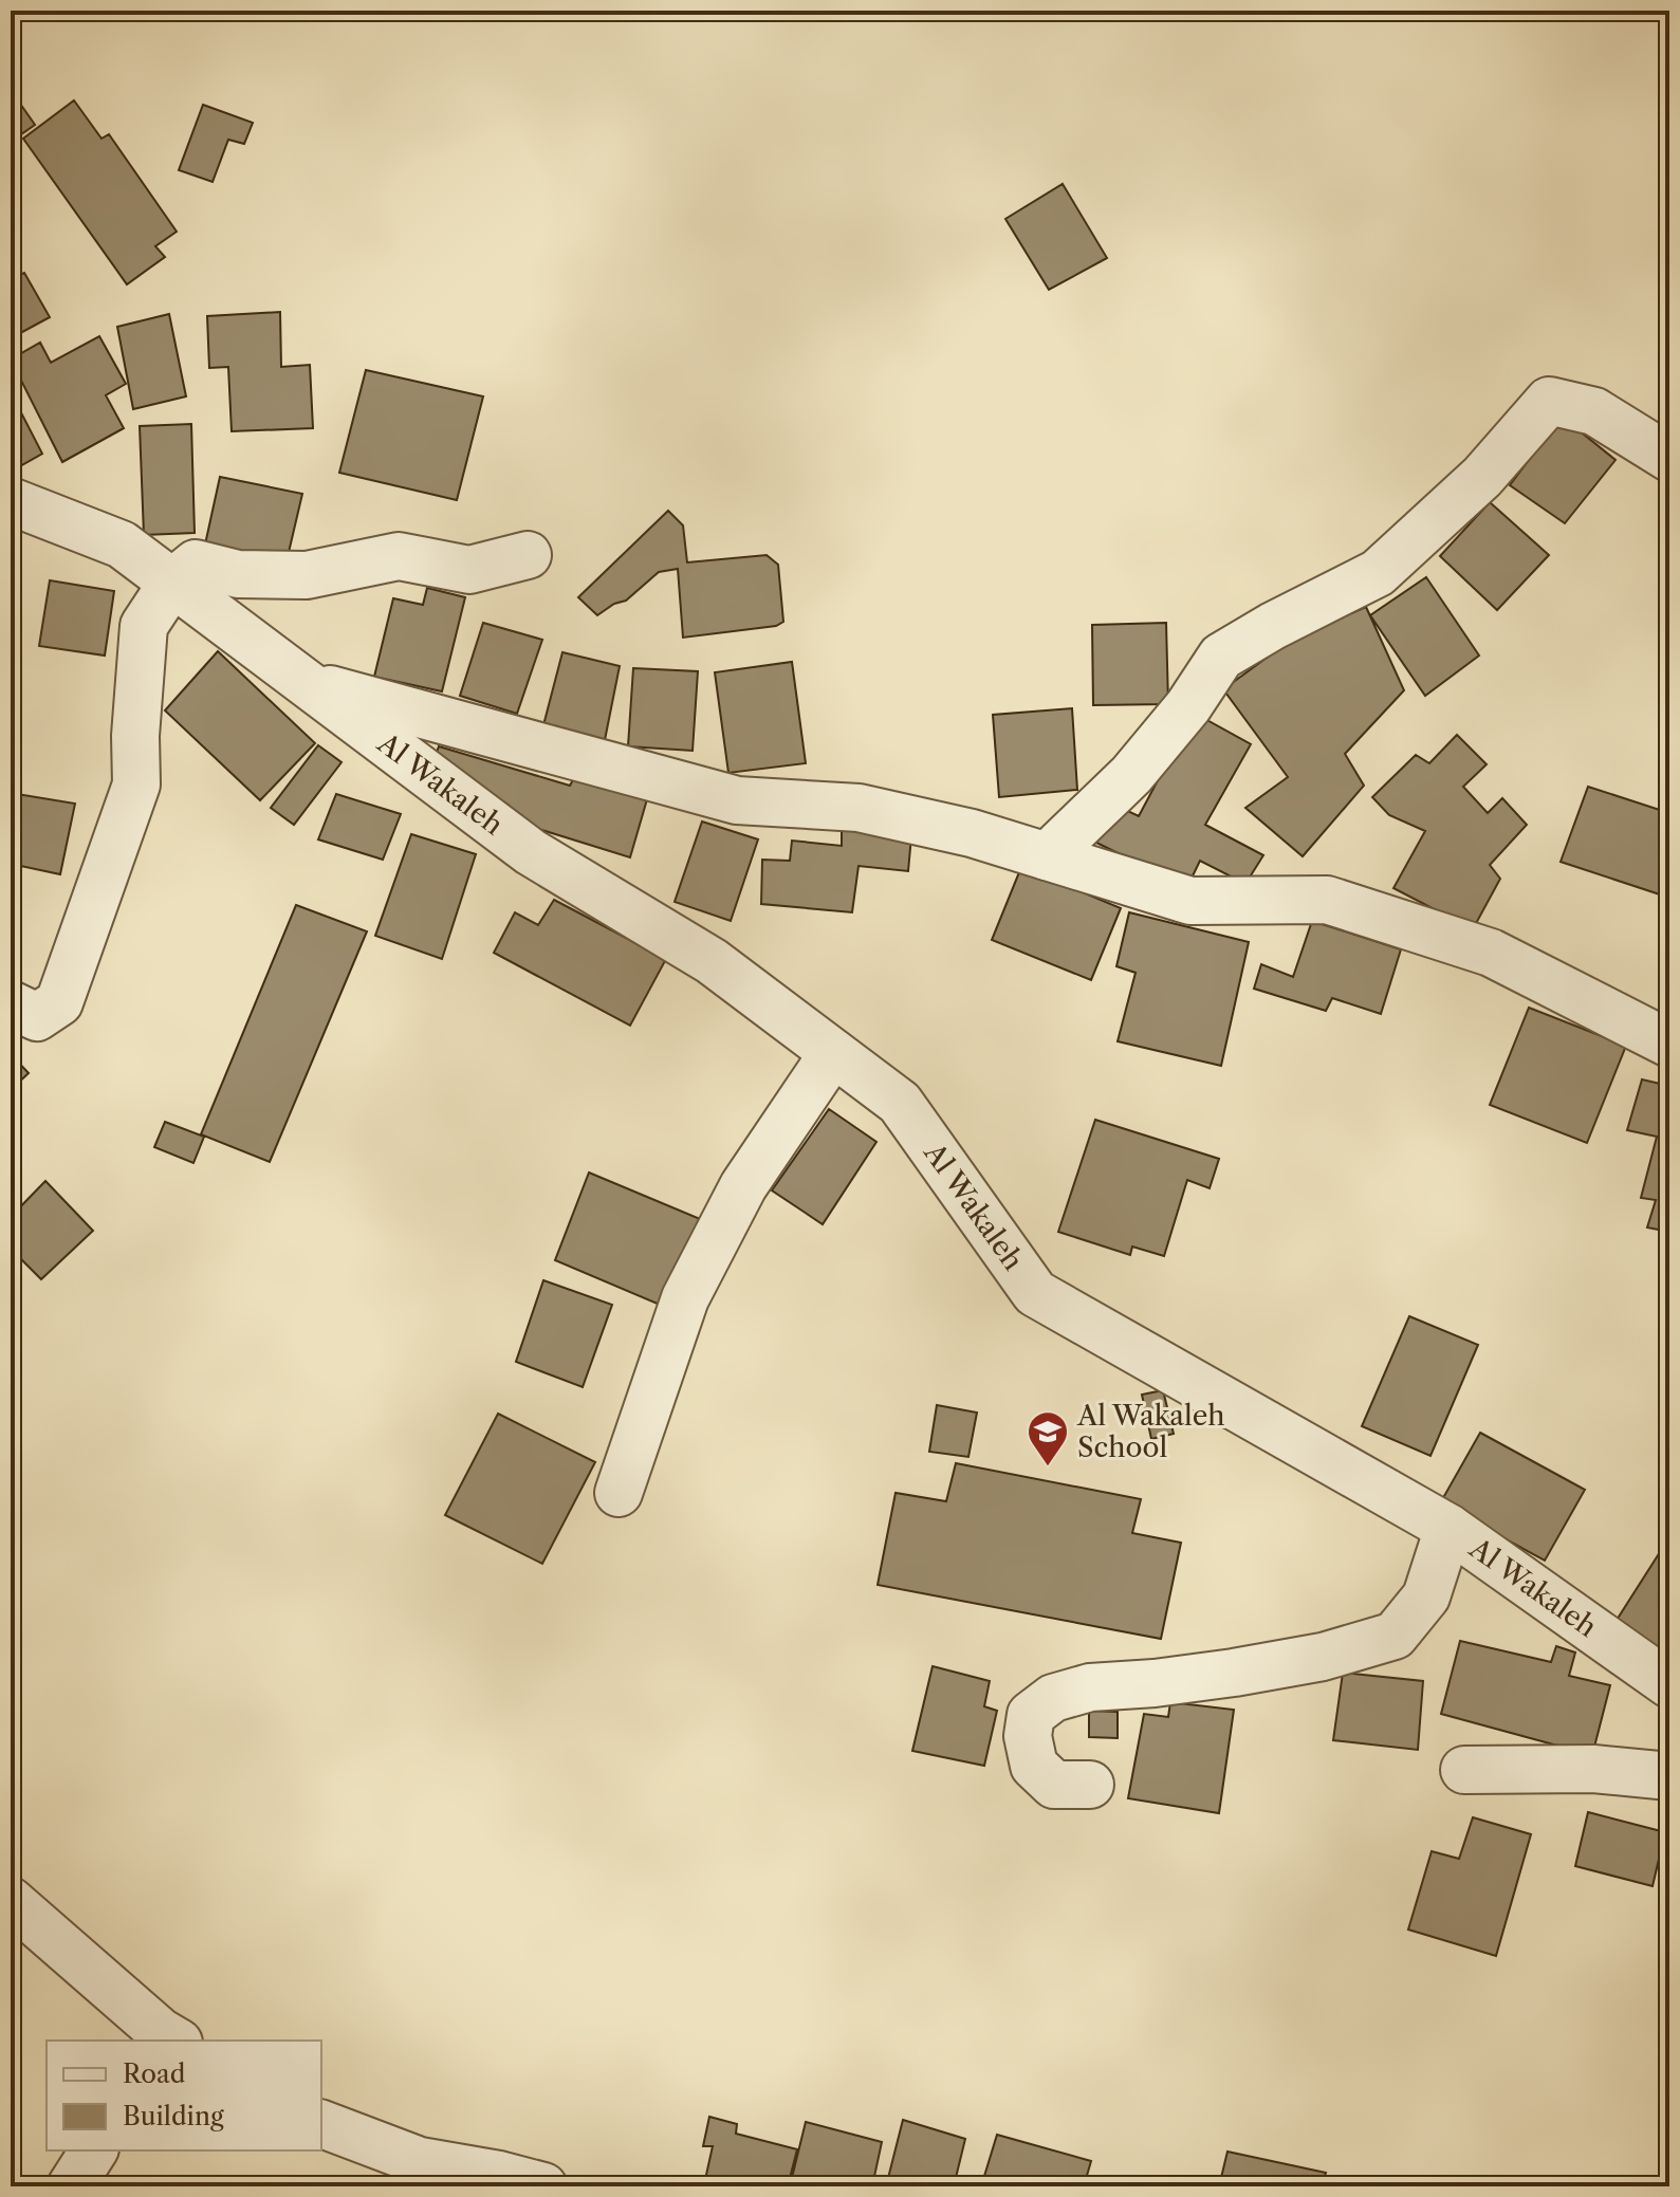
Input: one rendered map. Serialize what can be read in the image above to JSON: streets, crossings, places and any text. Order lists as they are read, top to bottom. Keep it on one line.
{"streets":{"street":["Al Wakaleh"]},"places":{"school or university":["Al Wakaleh School"]},"legend":["Road","Building"]}
